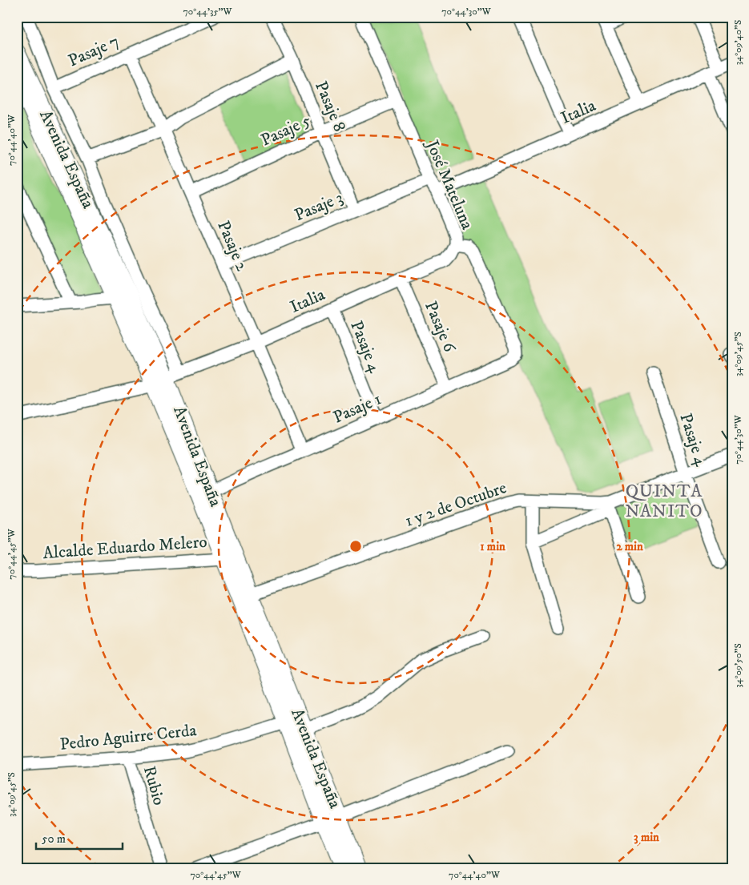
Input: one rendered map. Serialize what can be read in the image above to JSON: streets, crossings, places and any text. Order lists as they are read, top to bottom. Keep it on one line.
{"streets":{"main road":["Avenida España"],"street":["Pasaje 7","Pasaje 8","Italia","Pasaje 5","José Mateluna","Pasaje 3","Pasaje 2","Pasaje 6","Pasaje 4","Pasaje 1","1 y 2 de Octubre","Alcalde Eduardo Melero","Pedro Aguirre Cerda","Rubio"]},"crossings":[["Pasaje 7","Avenida España"],["Pasaje 7","Pasaje 2"],["Pasaje 8","Pasaje 5"],["Pasaje 8","Pasaje 3"],["Italia","Avenida España"],["Italia","José Mateluna"],["Italia","Pasaje 2"],["Italia","Pasaje 6"],["Italia","Pasaje 4"],["Pasaje 5","José Mateluna"],["Pasaje 5","Pasaje 2"],["Avenida España","Pasaje 1"],["Avenida España","1 y 2 de Octubre"],["Avenida España","Alcalde Eduardo Melero"],["Avenida España","Pedro Aguirre Cerda"],["José Mateluna","Pasaje 3"],["José Mateluna","Pasaje 1"],["Pasaje 3","Pasaje 2"],["Pasaje 2","Pasaje 1"],["Pasaje 6","Pasaje 1"],["Pasaje 4","Pasaje 1"],["Pasaje 4","1 y 2 de Octubre"],["Pedro Aguirre Cerda","Rubio"]],"districts":["QUINTA NANITO"],"scale_bar":"50 m","coordinates":["70°44'35\"W","70°44'30\"W","34°09'40\"S","70°44'40\"W","34°09'45\"S","70°44'45\"W","34°09'50\"S"],"rings":["1 min","2 min","3 min"]}
